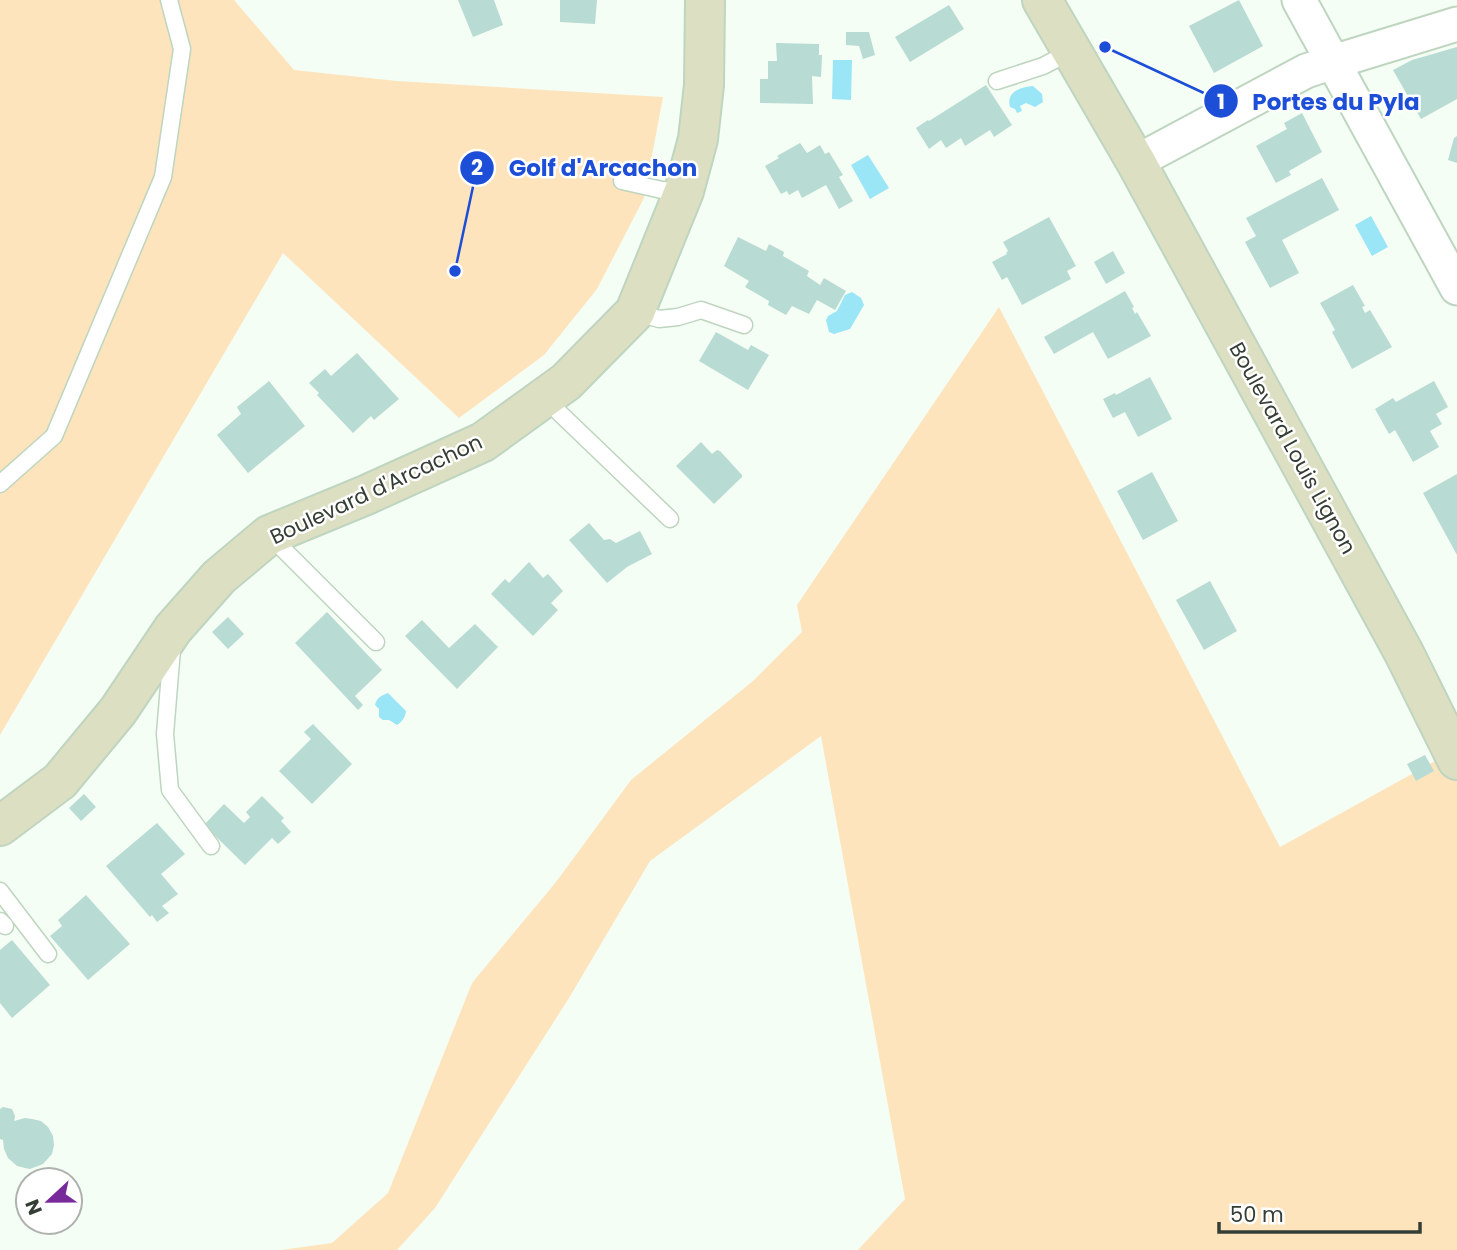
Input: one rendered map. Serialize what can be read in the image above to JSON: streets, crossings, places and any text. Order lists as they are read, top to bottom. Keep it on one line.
{"streets":{"main road":["Boulevard Louis Lignon","Boulevard d'Arcachon"]},"places":["Portes du Pyla","Golf d'Arcachon"],"scale_bar":"50 m","north":"left"}
